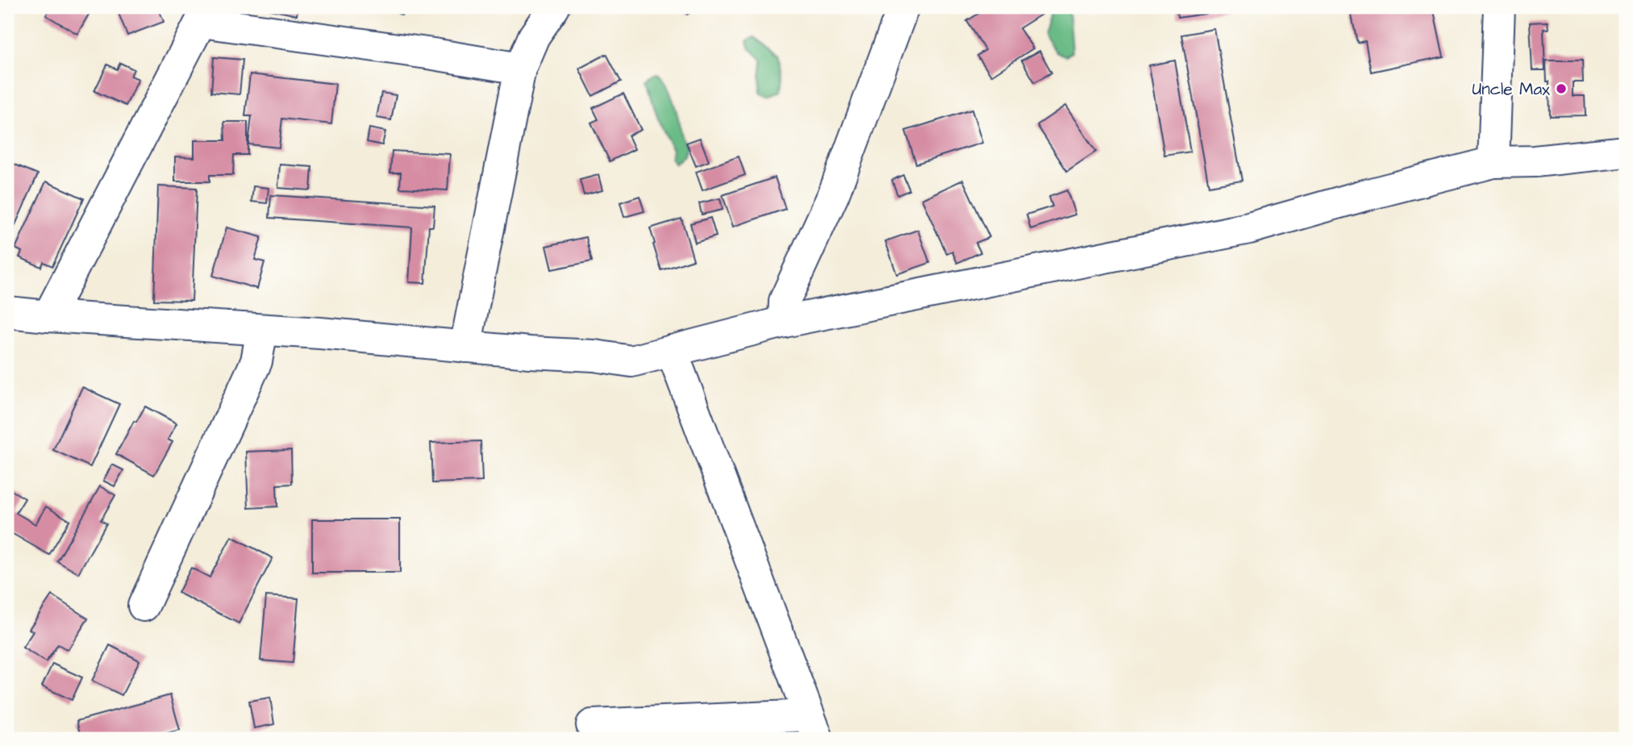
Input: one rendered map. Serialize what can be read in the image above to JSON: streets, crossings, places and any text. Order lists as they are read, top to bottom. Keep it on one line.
{"places":["Uncle Max"]}
